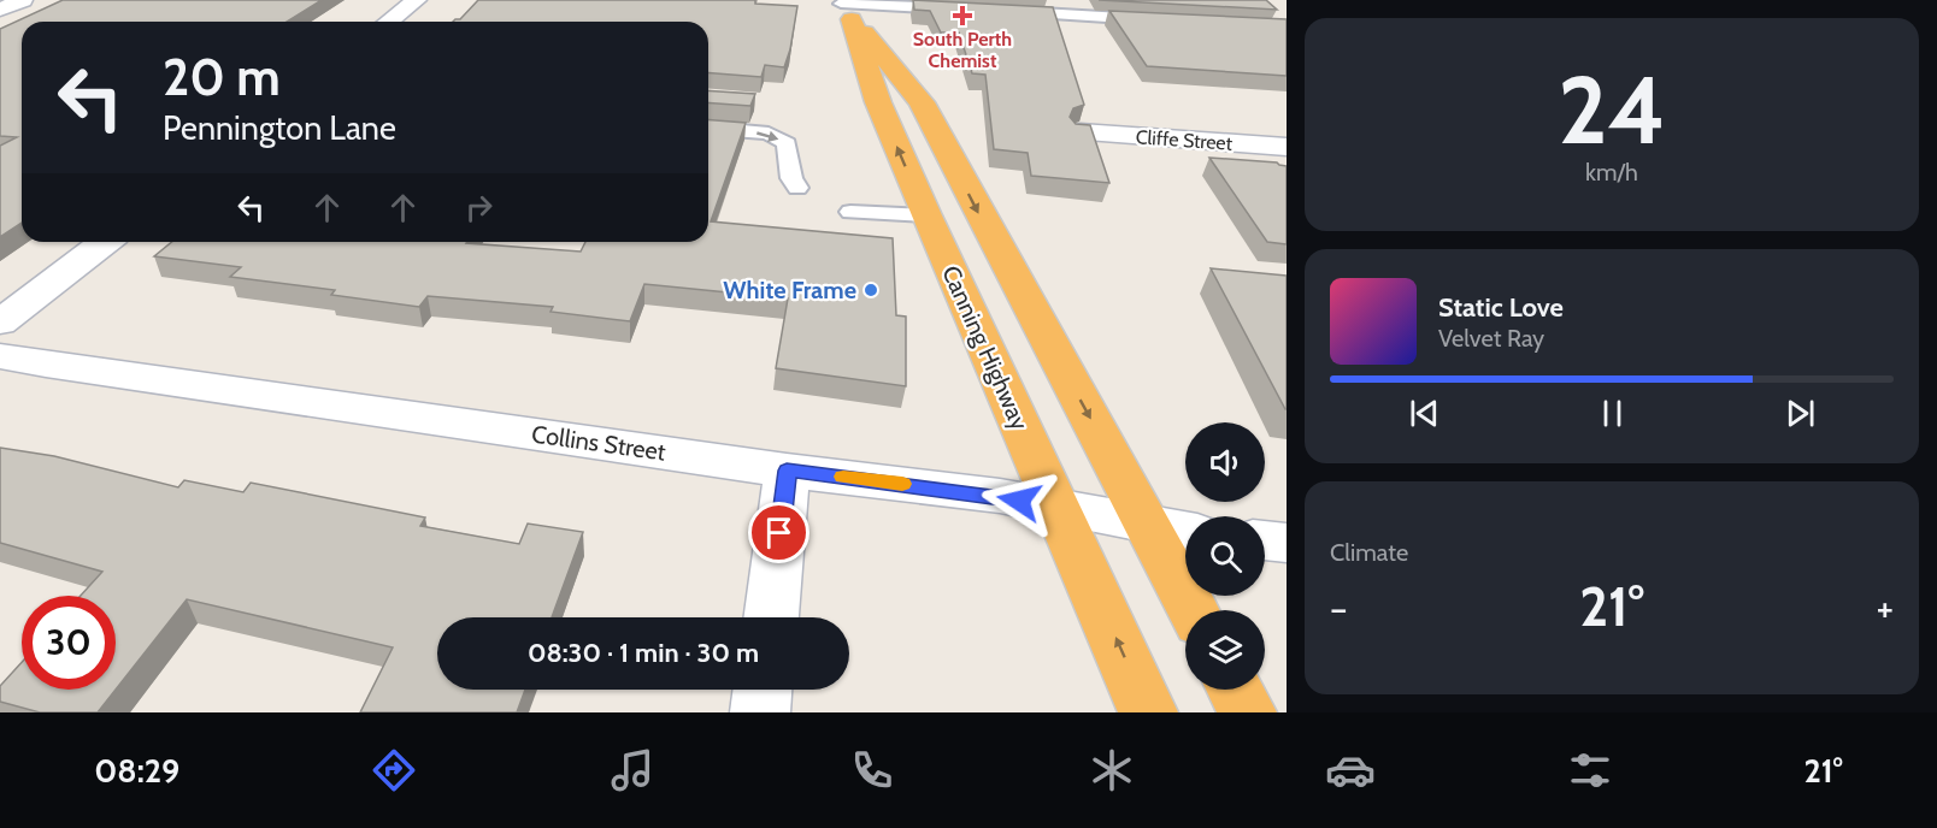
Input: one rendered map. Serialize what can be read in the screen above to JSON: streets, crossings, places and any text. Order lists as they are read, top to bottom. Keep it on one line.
{"streets":{"highway":["Canning Highway"],"street":["Cliffe Street","Collins Street"]},"crossings":[["Canning Highway","Collins Street"]],"places":{"health":["South Perth Chemist"],"other":["White Frame"]},"page":{"tile":[["24","km/h"],"Climate"],"turn":["20 m","Pennington Lane"],"song":["Static Love","Velvet Ray"],"heat":["−","21°","+"],"limit":"30","trip":"08:30 · 1 min · 30 m","tabs":["08:29","21°"]}}
